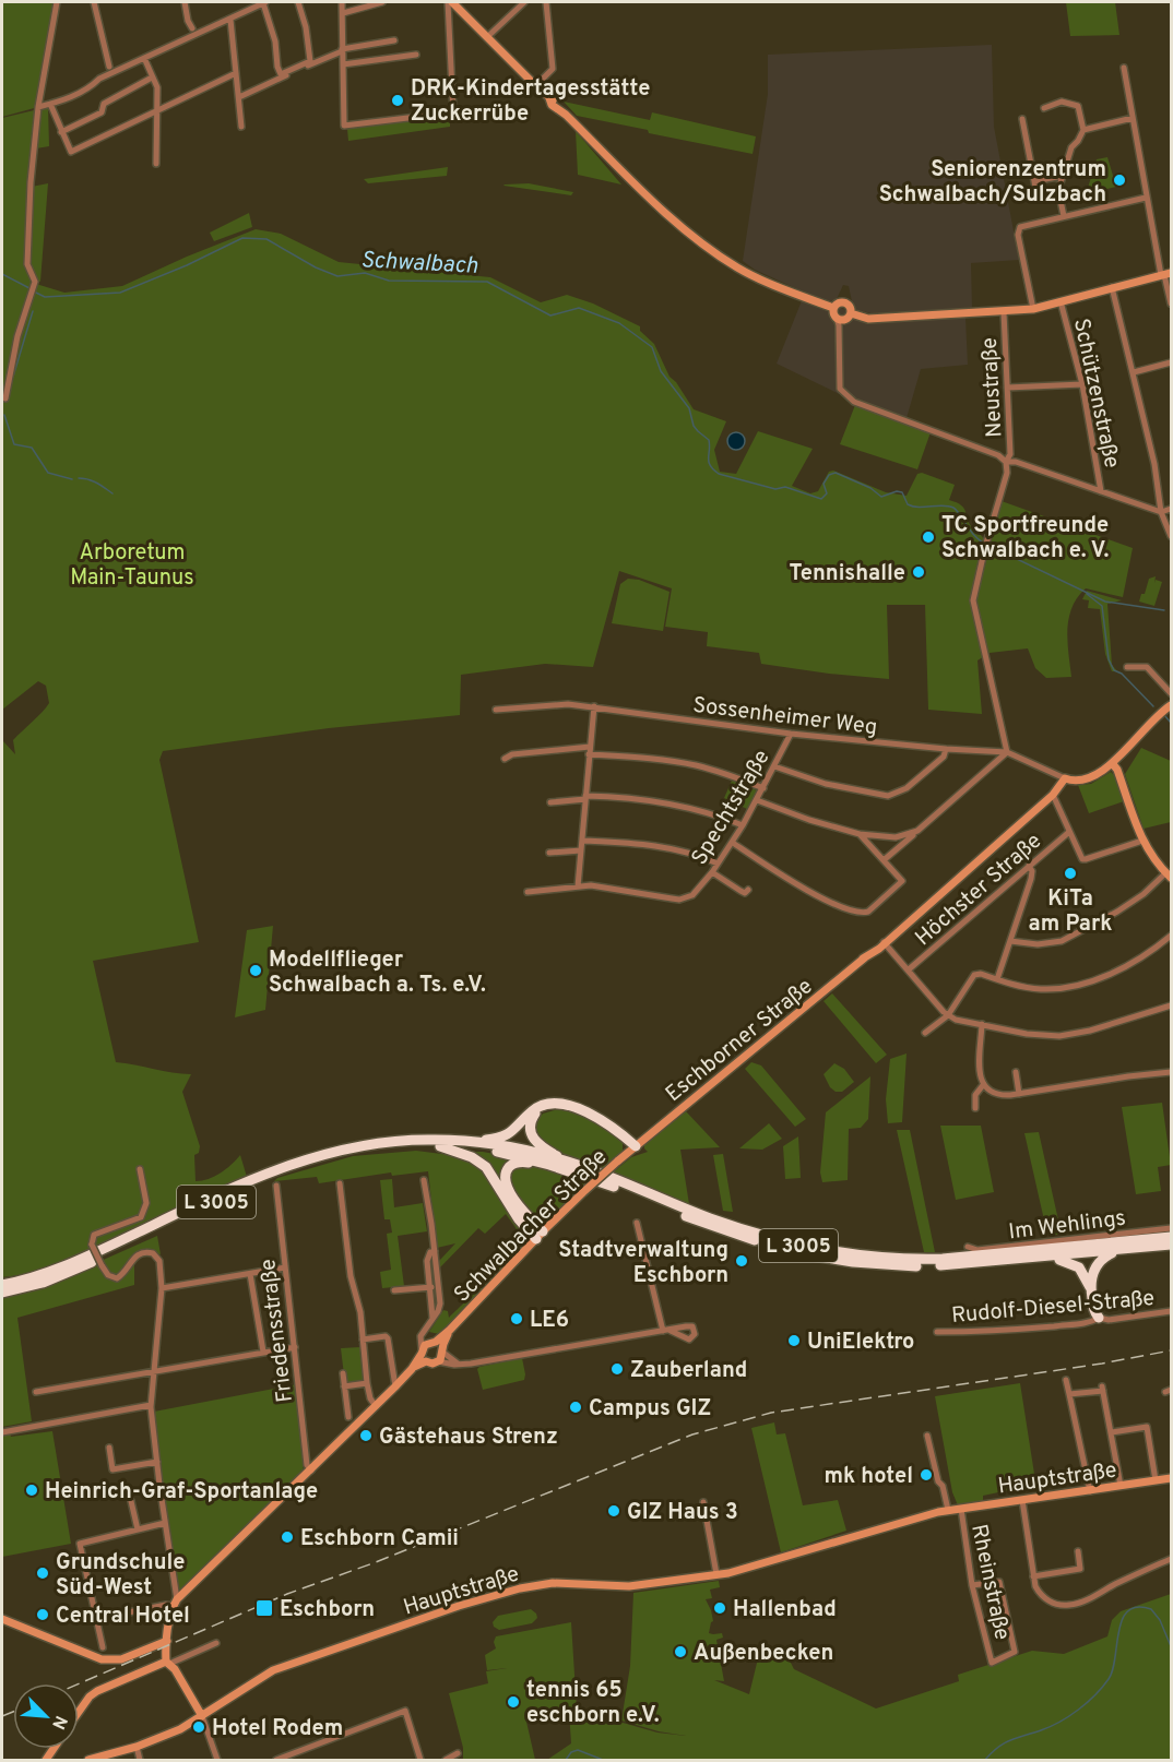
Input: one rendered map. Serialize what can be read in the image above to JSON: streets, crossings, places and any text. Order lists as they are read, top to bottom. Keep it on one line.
{"streets":{"highway":["L 3005"],"street":["Neustraße","Schützenstraße","Sossenheimer Weg","Spechtstraße","Höchster Straße","Eschborner Straße","Im Wehlings","Schwalbacher Straße","Rudolf-Diesel-Straße","Friedensstraße","Hauptstraße","Rheinstraße"]},"crossings":[["Neustraße","Sossenheimer Weg"],["Sossenheimer Weg","Spechtstraße"],["Sossenheimer Weg","Eschborner Straße"],["Eschborner Straße","Schwalbacher Straße"],["Schwalbacher Straße","Friedensstraße"],["Hauptstraße","Rheinstraße"]],"water":["Schwalbach"],"parks":["Arboretum Main-Taunus"],"places":{"other":["DRK-Kindertagesstätte Zuckerrübe","Seniorenzentrum Schwalbach/Sulzbach","TC Sportfreunde Schwalbach e. V.","Tennishalle","KiTa am Park","Modellflieger Schwalbach a. Ts. e.V.","Stadtverwaltung Eschborn","LE6","UniElektro","Zauberland","Campus GIZ","Gästehaus Strenz","mk hotel","Heinrich-Graf-Sportanlage","GIZ Haus 3","Eschborn Camii","Grundschule Süd-West","Hallenbad","Central Hotel","Außenbecken","tennis 65 eschborn e.V.","Hotel Rodem"],"transit":["Eschborn"]},"north":"bottom right"}
